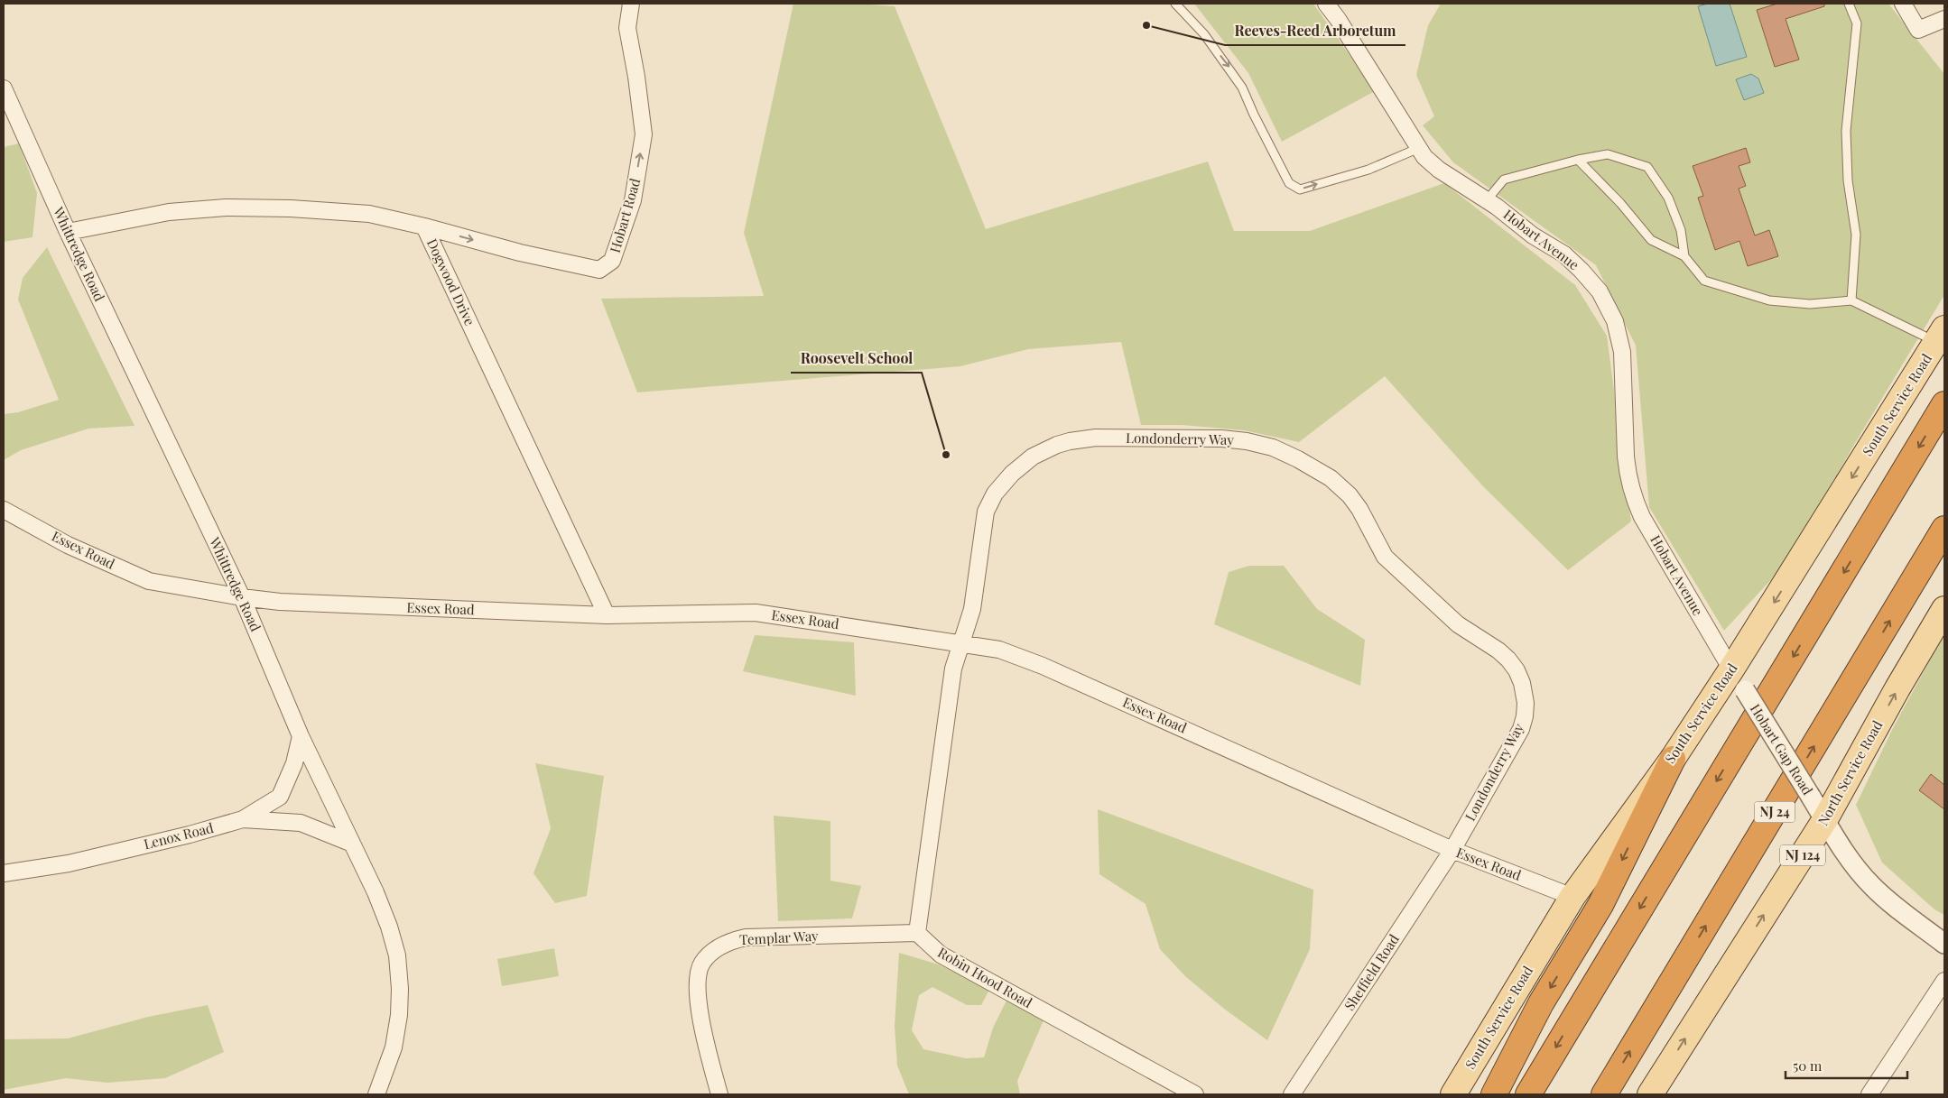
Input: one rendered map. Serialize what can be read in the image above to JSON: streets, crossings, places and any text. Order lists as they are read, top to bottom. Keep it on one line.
{"streets":{"highway":["NJ 24"],"main road":["South Service Road","North Service Road","NJ 124"],"street":["Hobart Road","Hobart Avenue","Whittredge Road","Dogwood Drive","Londonderry Way","Essex Road","Hobart Gap Road","Lenox Road","Templar Way","Sheffield Road","Robin Hood Road"]},"crossings":[["Hobart Road","Dogwood Drive"],["Hobart Avenue","South Service Road"],["Hobart Avenue","Hobart Gap Road"],["Whittredge Road","Dogwood Drive"],["Whittredge Road","Essex Road"],["Whittredge Road","Lenox Road"],["Dogwood Drive","Essex Road"],["South Service Road","Essex Road"],["South Service Road","Hobart Gap Road"],["Londonderry Way","Essex Road"],["Londonderry Way","Sheffield Road"],["Essex Road","Sheffield Road"],["Hobart Gap Road","North Service Road"],["Templar Way","Robin Hood Road"]],"one_way":["South Service Road","North Service Road"],"places":["Reeves-Reed Arboretum","Roosevelt School"],"scale_bar":"50 m"}
